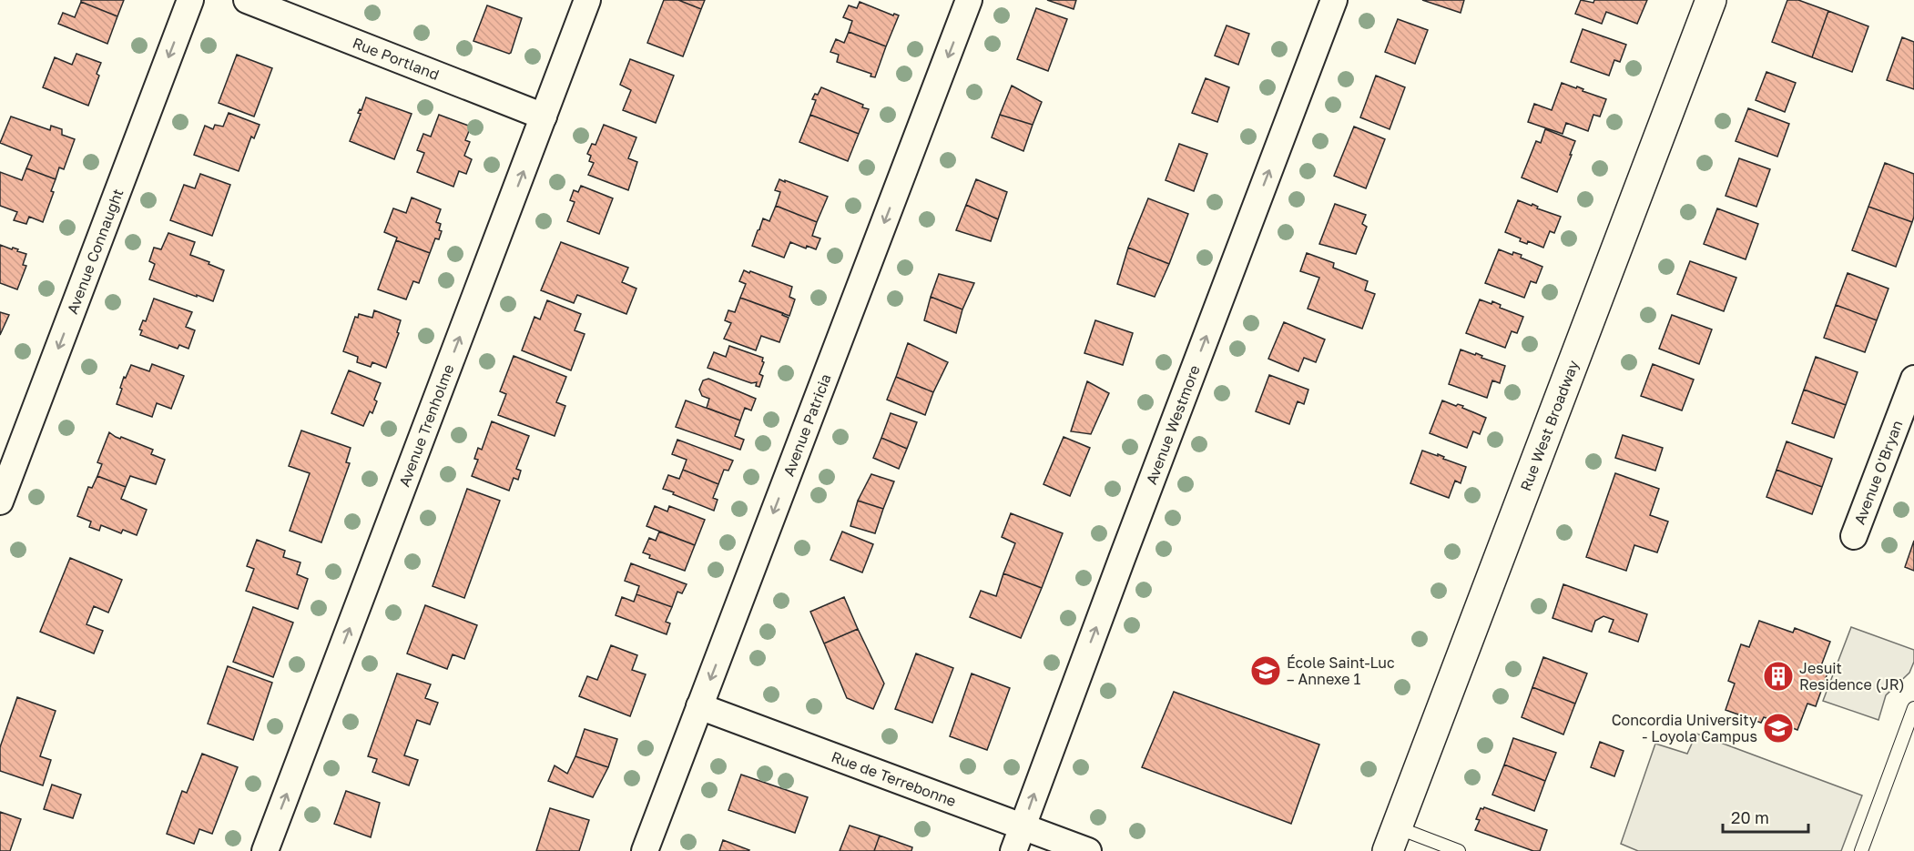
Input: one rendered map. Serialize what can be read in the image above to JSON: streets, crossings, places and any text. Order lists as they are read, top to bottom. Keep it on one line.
{"streets":{"street":["Rue Portland","Avenue Connaught","Avenue Trenholme","Avenue Westmore","Rue West Broadway","Avenue Patricia","Avenue O'Bryan","Rue de Terrebonne"]},"crossings":[["Rue Portland","Avenue Trenholme"],["Avenue Westmore","Rue de Terrebonne"],["Avenue Patricia","Rue de Terrebonne"]],"one_way":["Avenue Connaught","Avenue Trenholme","Avenue Westmore","Avenue Patricia"],"places":{"school or university":["École Saint-Luc – Annexe 1","Concordia University - Loyola Campus"],"building":["Jesuit Residence (JR)"]},"scale_bar":"20 m"}
